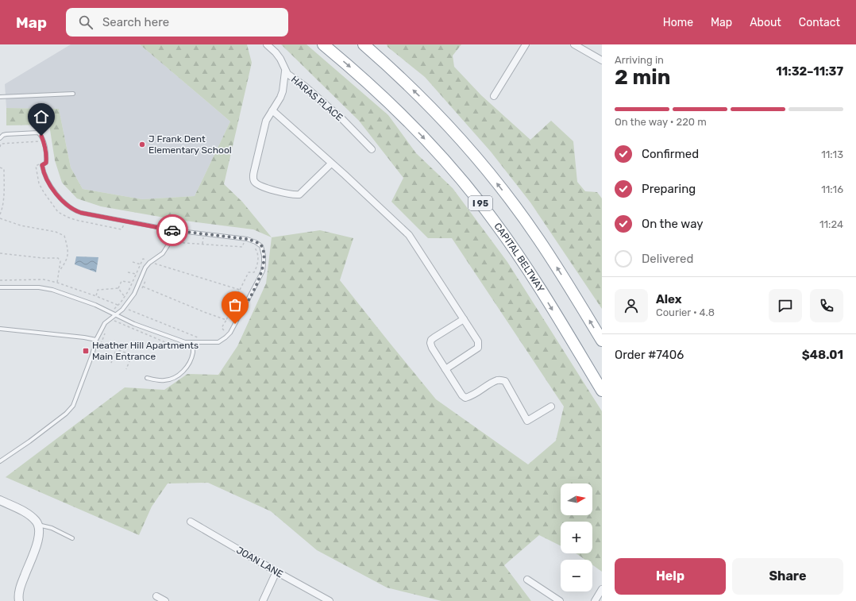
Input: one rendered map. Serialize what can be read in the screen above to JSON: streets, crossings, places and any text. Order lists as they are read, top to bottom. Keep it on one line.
{"streets":{"highway":["I 95","CAPITAL BELTWAY"],"street":["HARAS PLACE","JOAN LANE"]},"places":{"other":["J Frank Dent Elementary School"],"transit":["Heather Hill Apartments Main Entrance"]},"north":"right","page":{"header":"Map","search":"Search here","nav":["Home","Map","About","Contact"],"heading":["2 min","Arriving in","11:32–11:37"],"panel":["Alex","Courier · 4.8","Order #7406","$48.01"],"bar":"On the way · 220 m","list":[["Confirmed","11:13"],["Preparing","11:16"],["On the way","11:24"],"Delivered"],"map_buttons":["+","−"],"buttons":["Help","Share"]}}
